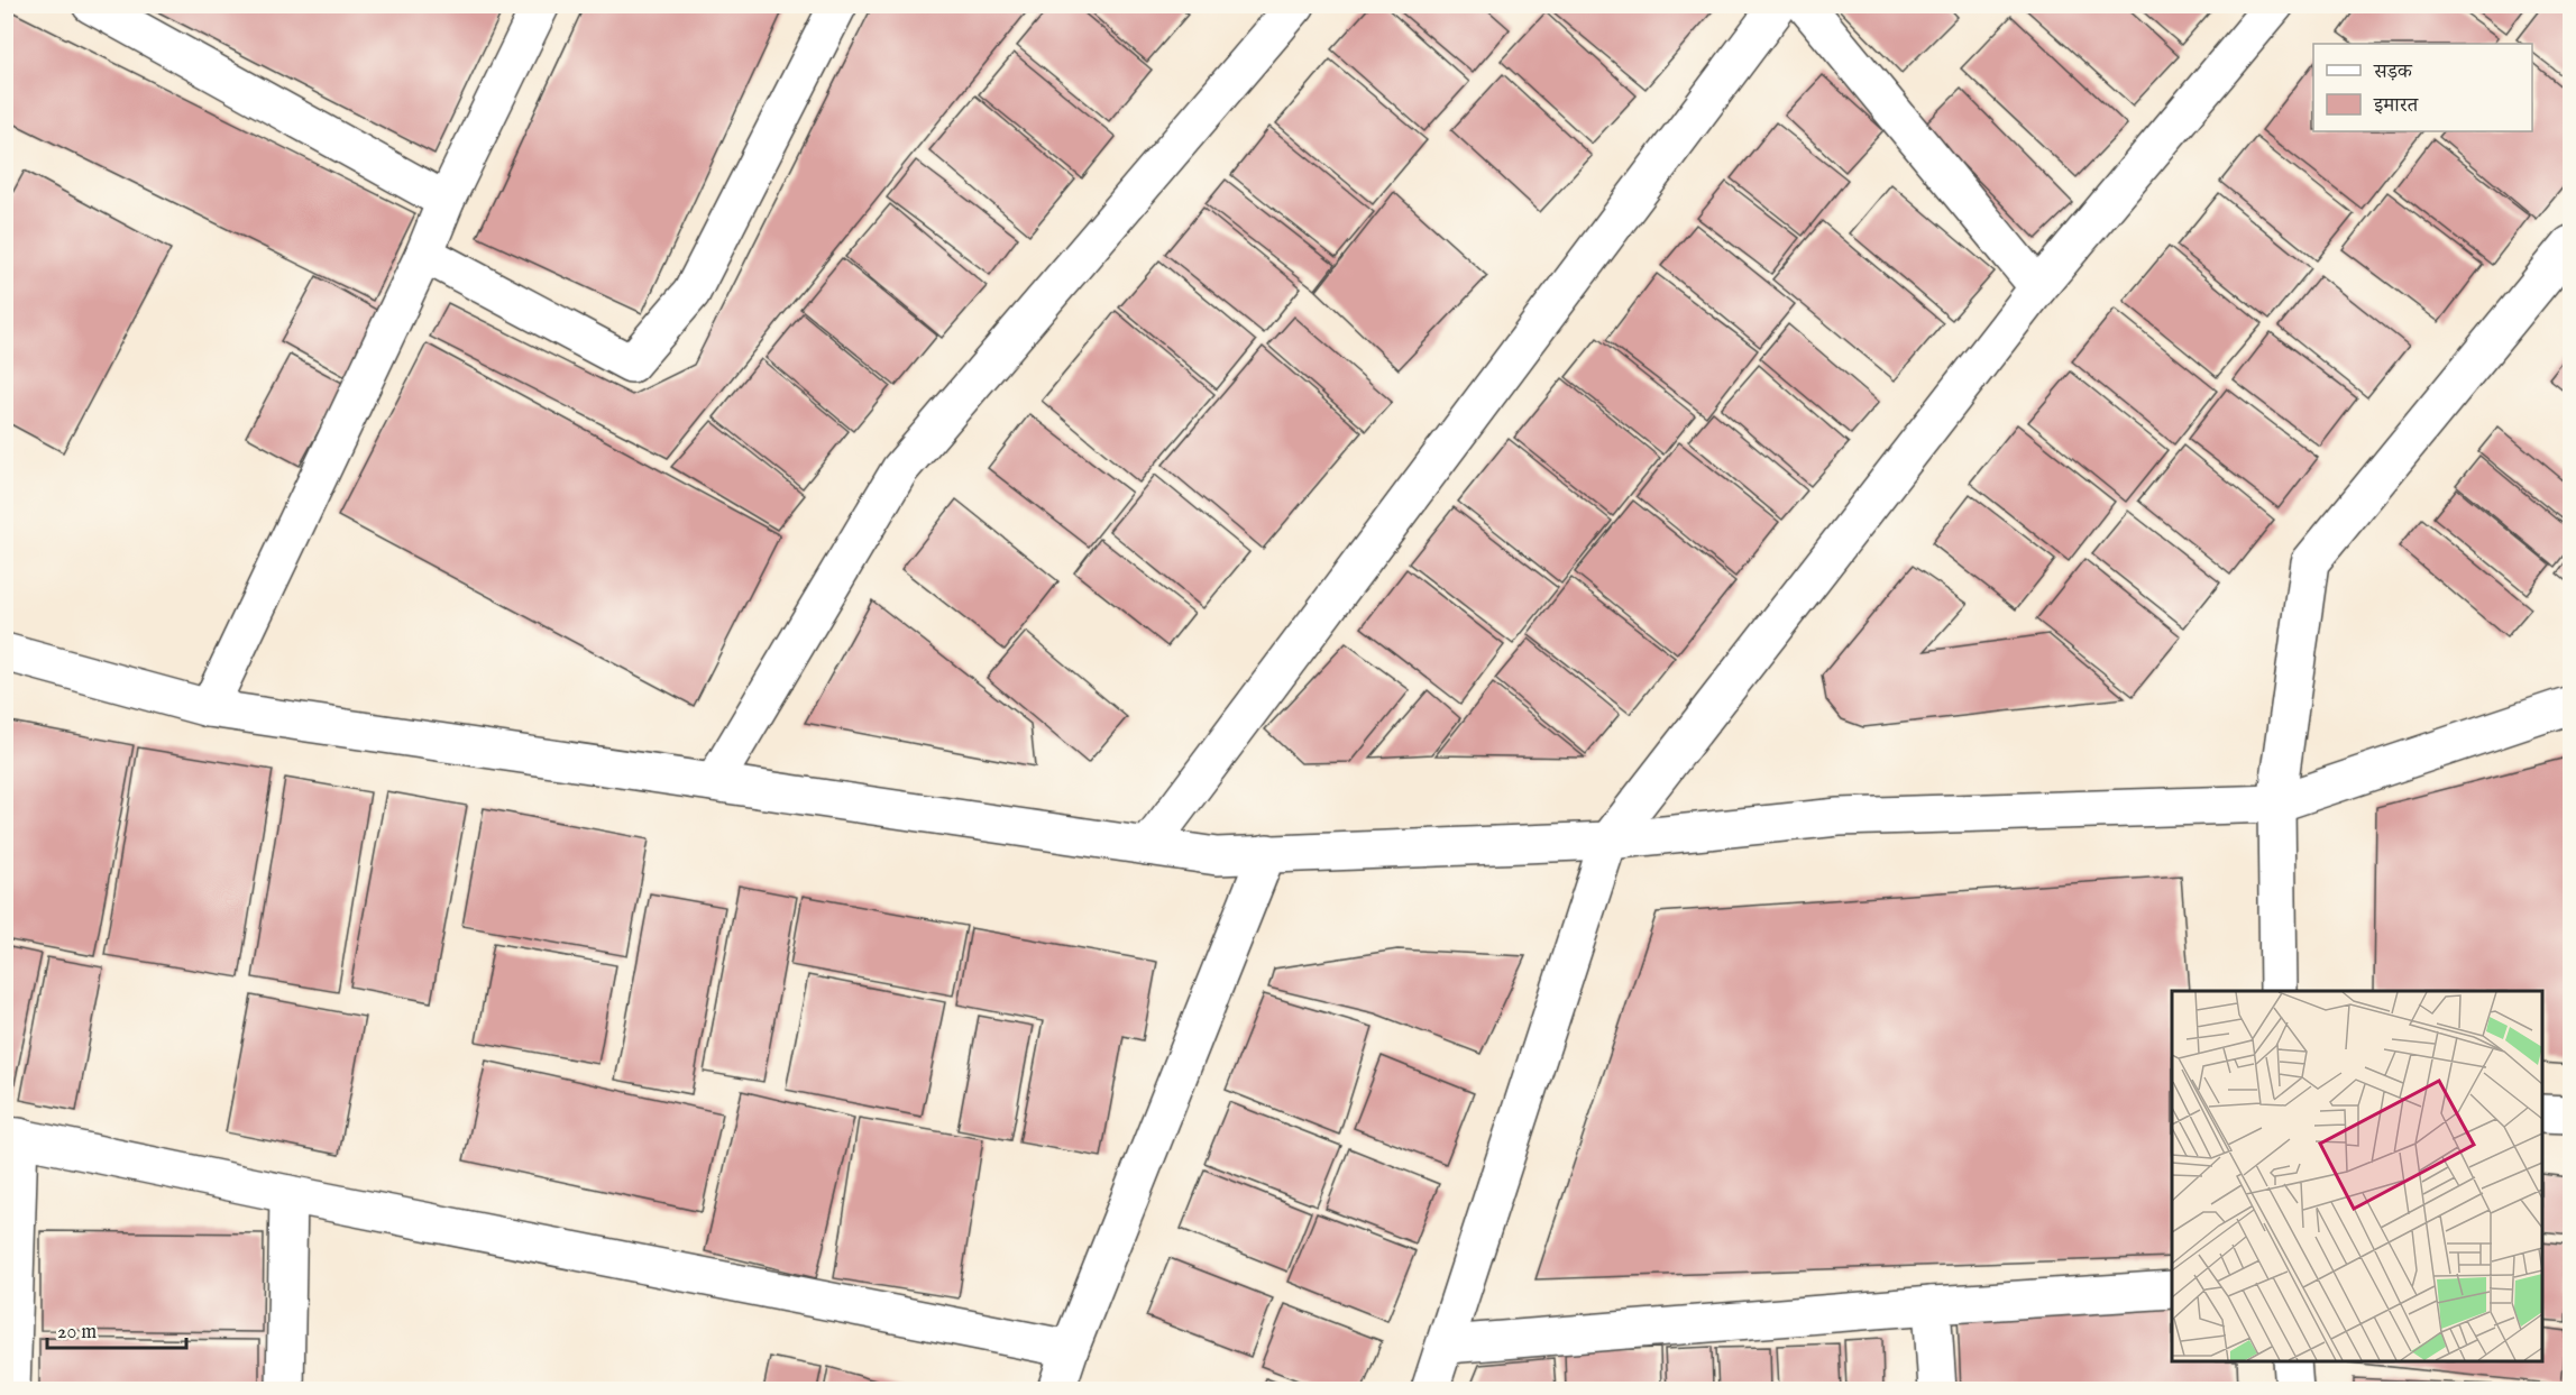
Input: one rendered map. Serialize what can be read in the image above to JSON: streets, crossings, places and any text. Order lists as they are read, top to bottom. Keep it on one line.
{"legend":["सड़क","इमारत"],"scale_bar":"20 m"}
